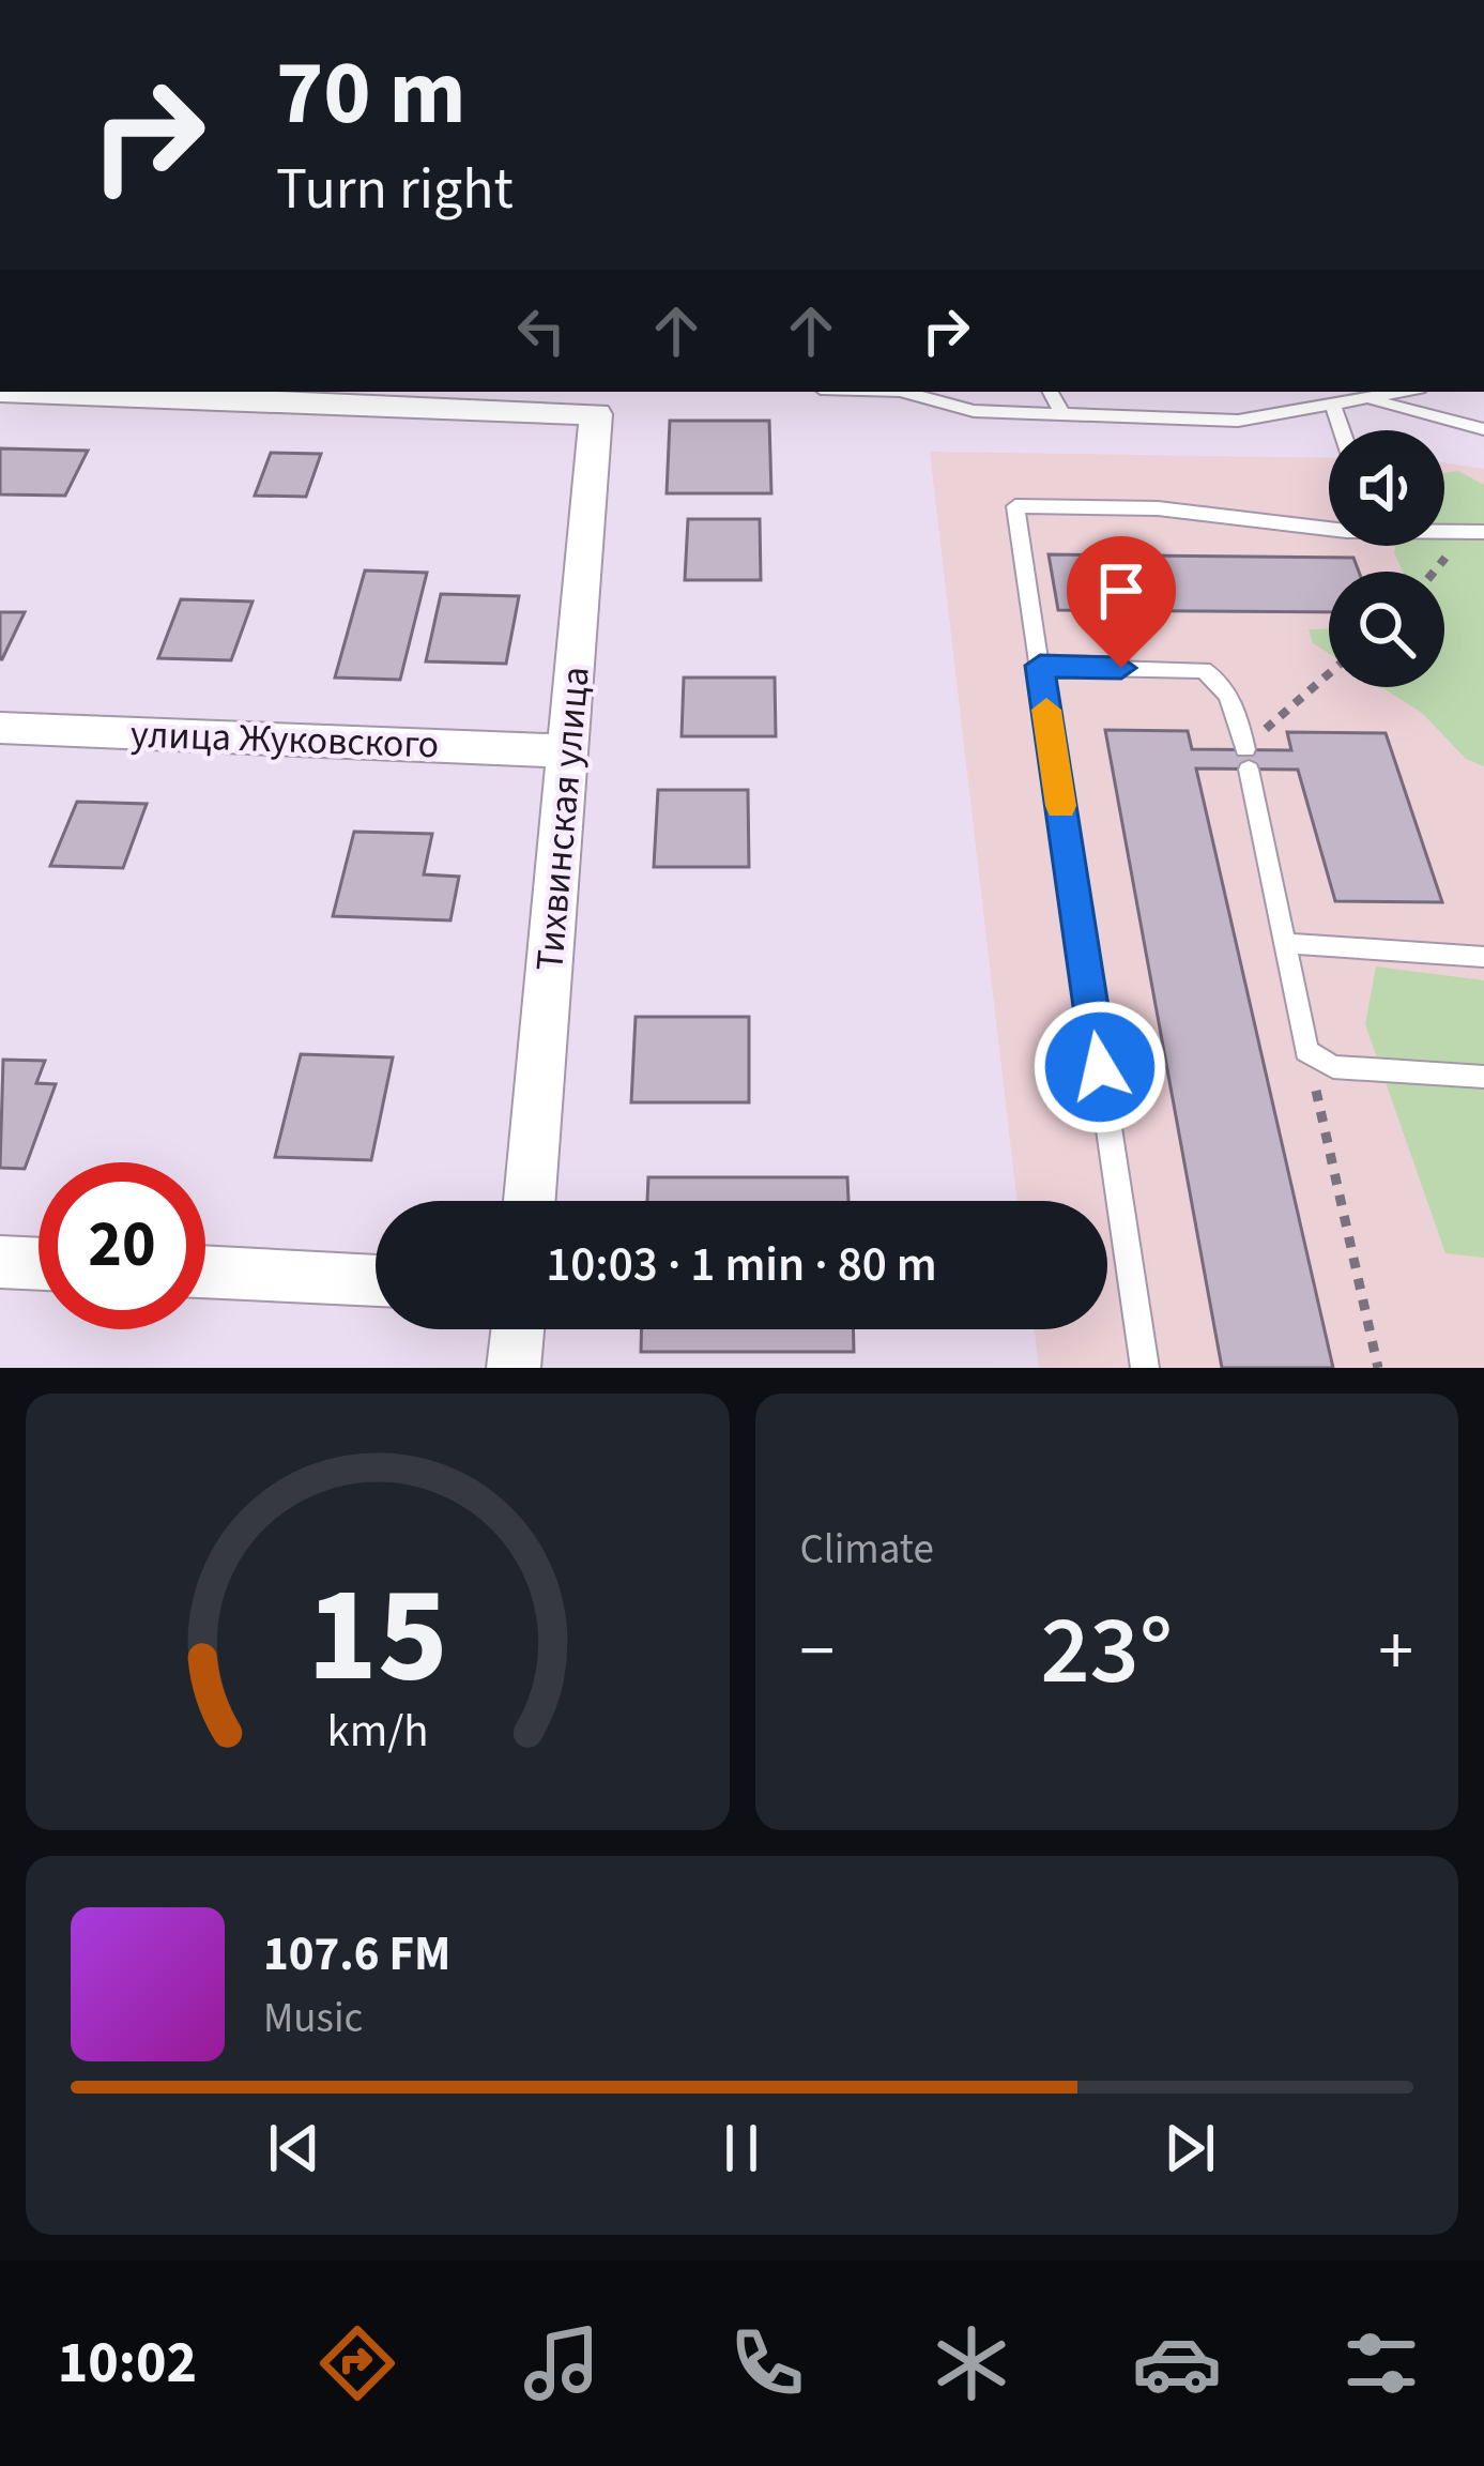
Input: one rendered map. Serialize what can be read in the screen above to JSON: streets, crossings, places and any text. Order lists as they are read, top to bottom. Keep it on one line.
{"streets":{"street":["улица Жуковского","Тихвинская улица"]},"crossings":[["улица Жуковского","Тихвинская улица"]],"page":{"turn":["70 m","Turn right"],"limit":"20","trip":"10:03 · 1 min · 80 m","tile":"Climate","heat":["−","23°","+"],"song":["107.6 FM","Music"],"tabs":"10:02","gauge":["15","km/h"]}}
